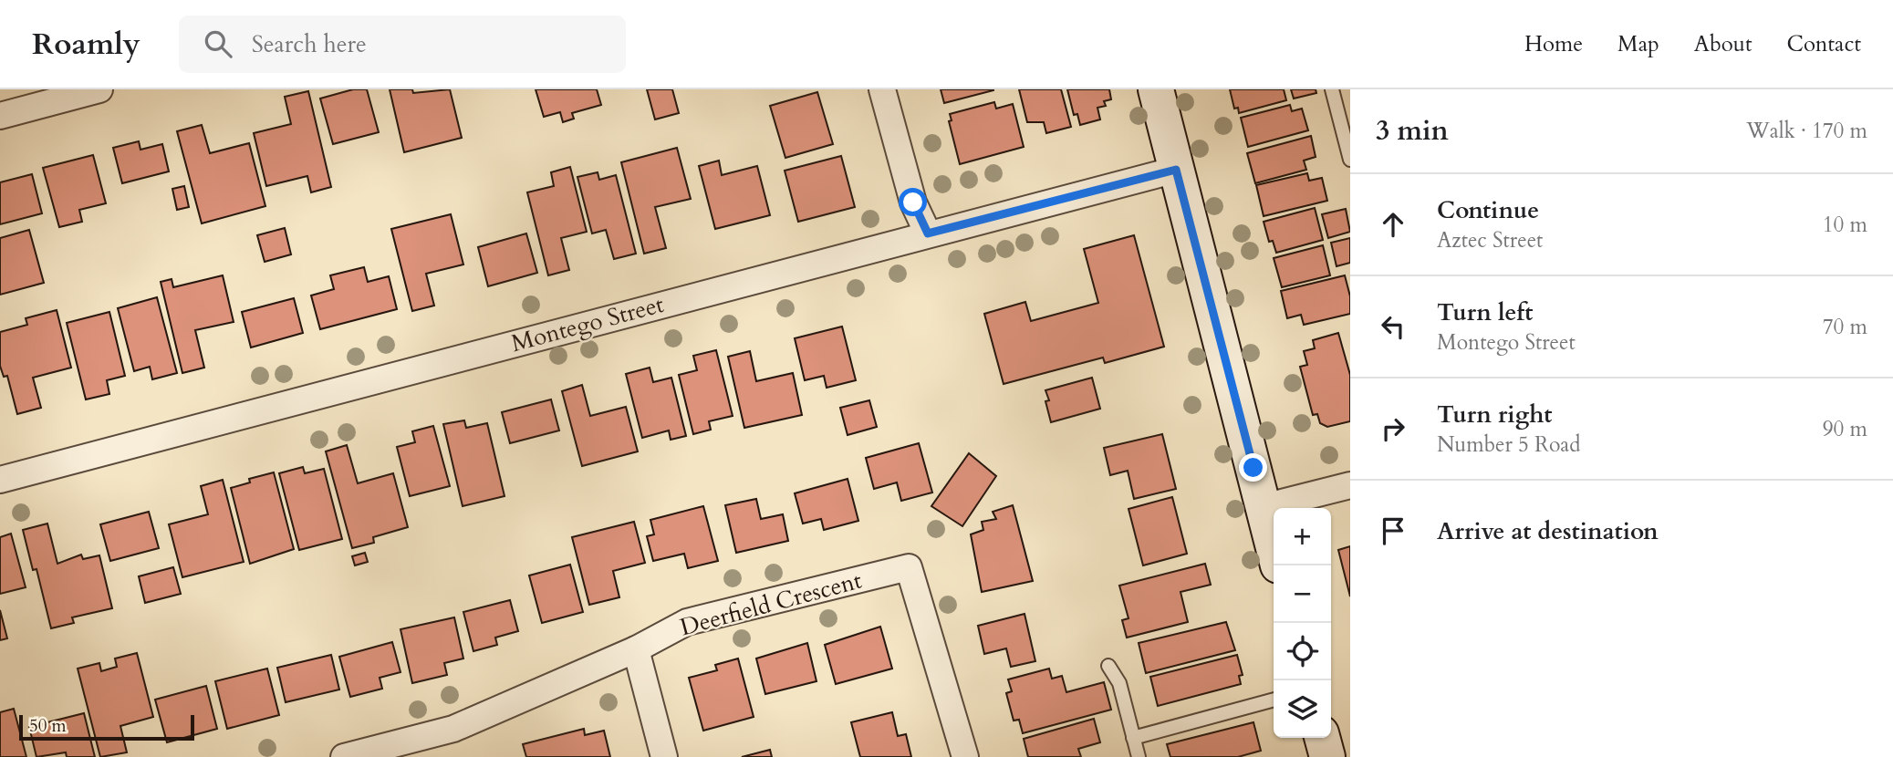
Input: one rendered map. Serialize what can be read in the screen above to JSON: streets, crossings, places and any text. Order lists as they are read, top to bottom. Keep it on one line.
{"streets":{"street":["Montego Street","Deerfield Crescent"]},"scale_bar":"50 m","page":{"header":"Roamly","search":"Search here","nav":["Home","Map","About","Contact"],"heading":["3 min","Walk · 170 m"],"list":[["Continue","Aztec Street","10 m"],["Turn left","Montego Street","70 m"],["Turn right","Number 5 Road","90 m"],"Arrive at destination"],"map_buttons":["+","−"],"scale":"50 m"}}
